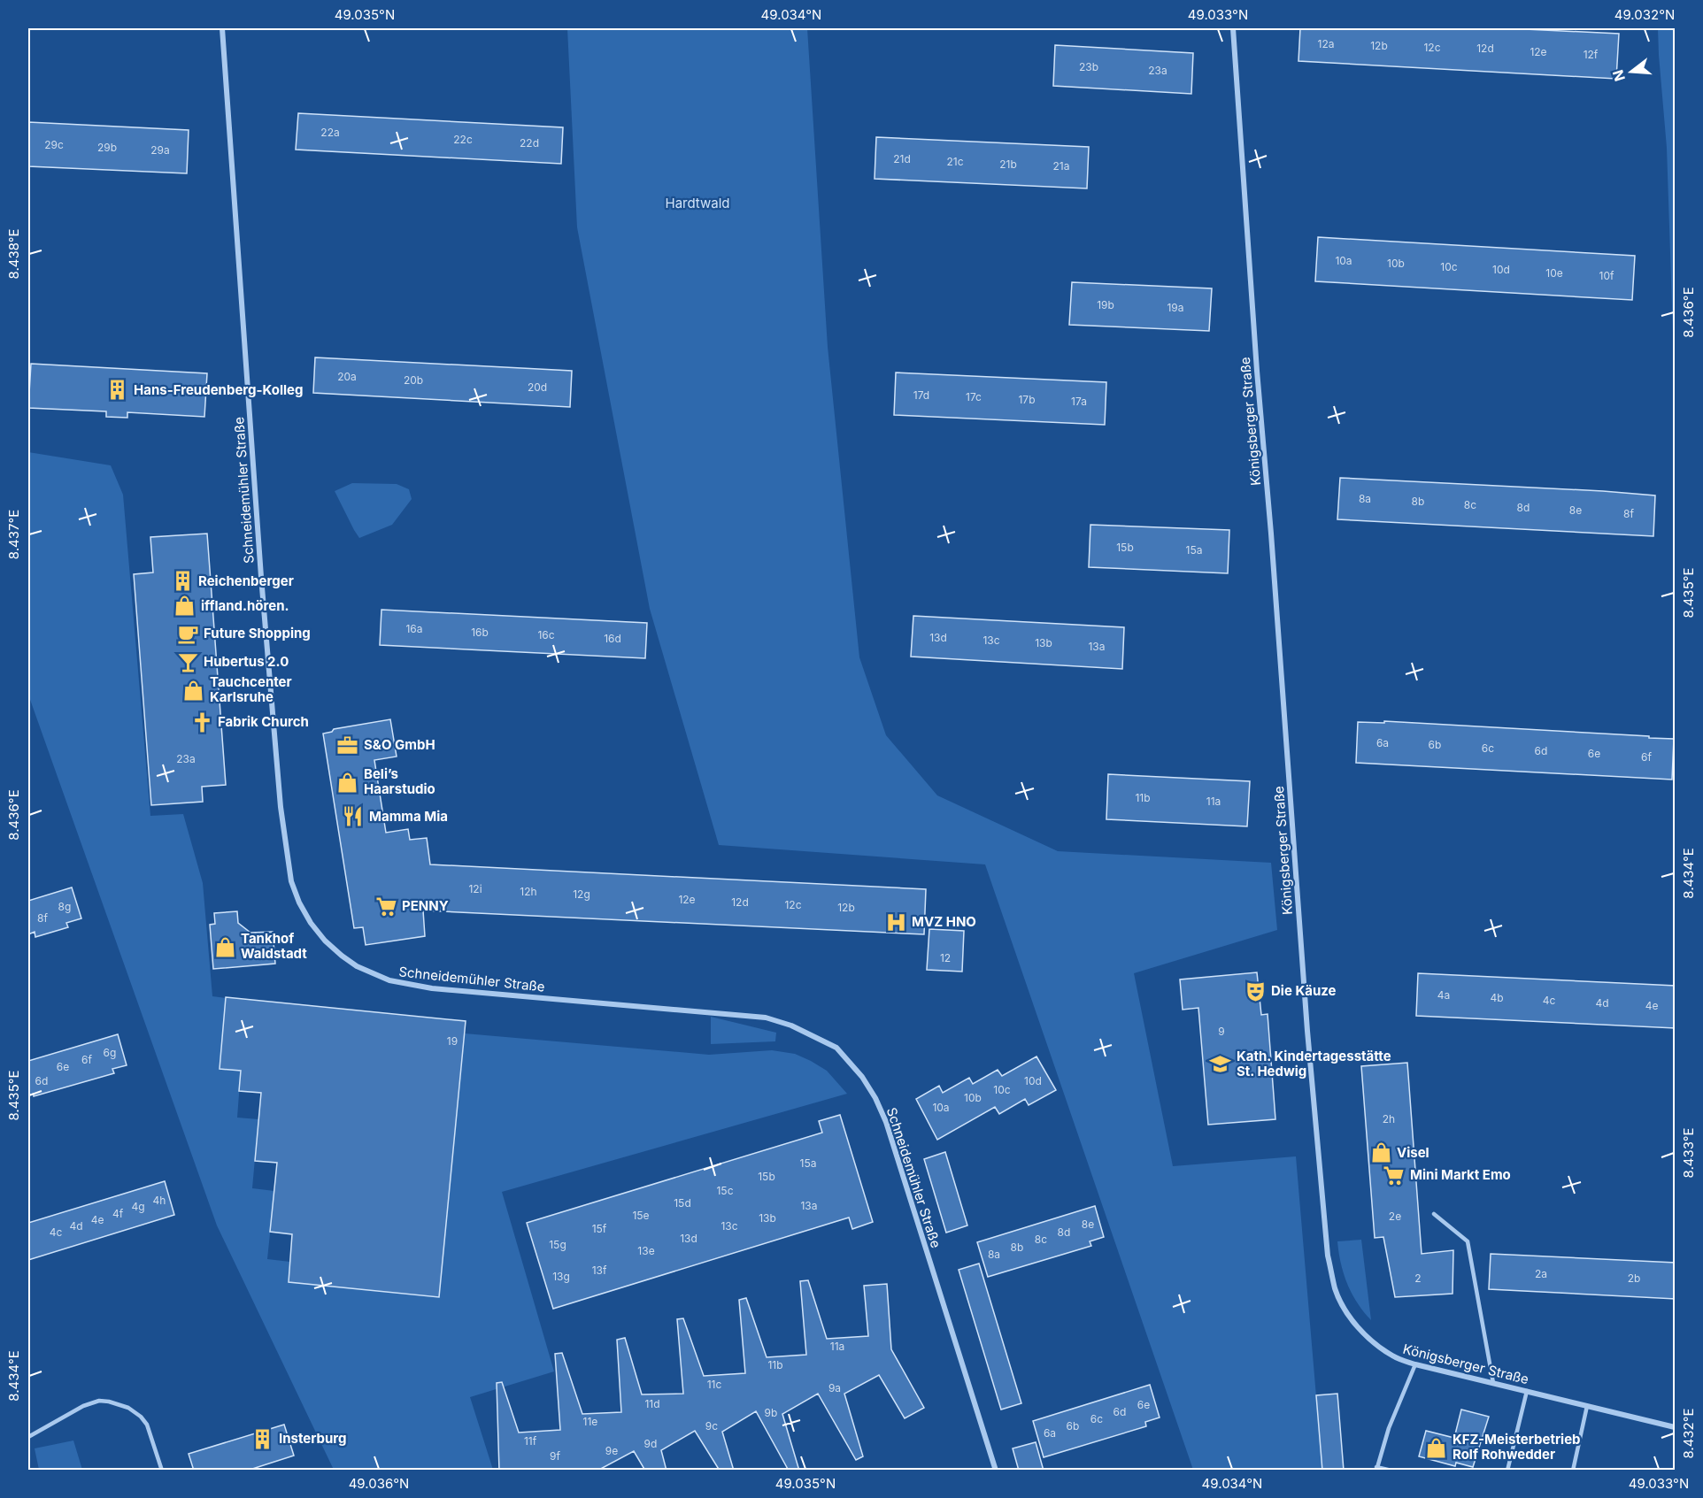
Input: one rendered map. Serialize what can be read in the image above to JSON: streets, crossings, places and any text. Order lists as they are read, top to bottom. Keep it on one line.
{"streets":{"street":["Königsberger Straße","Schneidemühler Straße"]},"parks":["Hardtwald"],"places":{"building":["Hans-Freudenberg-Kolleg","Reichenberger","Insterburg"],"shop":["iffland.hören.","Tauchcenter Karlsruhe","Beli’s Haarstudio","Tankhof Waldstadt","Visel","KFZ-Meisterbetrieb Rolf Rohwedder"],"cafe":["Future Shopping"],"bar":["Hubertus 2.0"],"church":["Fabrik Church"],"office":["S&O GmbH"],"restaurant":["Mamma Mia"],"supermarket":["PENNY","Mini Markt Emo"],"hospital":["MVZ HNO"],"theatre":["Die Käuze"],"school or university":["Kath. Kindertagesstätte St. Hedwig"]},"house_numbers":["12a","12b","12c","12d","12e","12f","23b","23a","22a","22c","22d","29c","29b","29a","21d","21c","21b","21a","10a","10b","10c","10d","10e","10f","19b","19a","20a","20b","20d","17d","17c","17b","17a","8a","8b","8c","8d","8e","8f","15b","15a","16a","16b","16c","13d","16d","13c","13b","13a","6a","6b","6c","6d","6e","6f","23a","11b","11a","12i","12h","12g","12e","12d","12c","8g","12b","8f","12","4a","4b","4c","4d","4e","9","19","6g","6f","6e","6d","10d","10c","10b","10a","2h","15a","15b","15c","4h","15d","13a","4g","4f","15e","2e","13b","4e","8e","4d","13c","15f","4c","8d","13d","8c","15g","8b","13e","8a","13f","2a","13g","2","2b","11a","11b","11c","9a","11d","6e","6d","9b","6c","11e","9c","6b","6a","11f","9d","9e","9f"],"north":"left","coordinates":["49.035°N","49.034°N","49.033°N","49.032°N","8.438°E","8.436°E","8.437°E","8.435°E","8.434°E","8.433°E","8.432°E","49.036°N"]}
